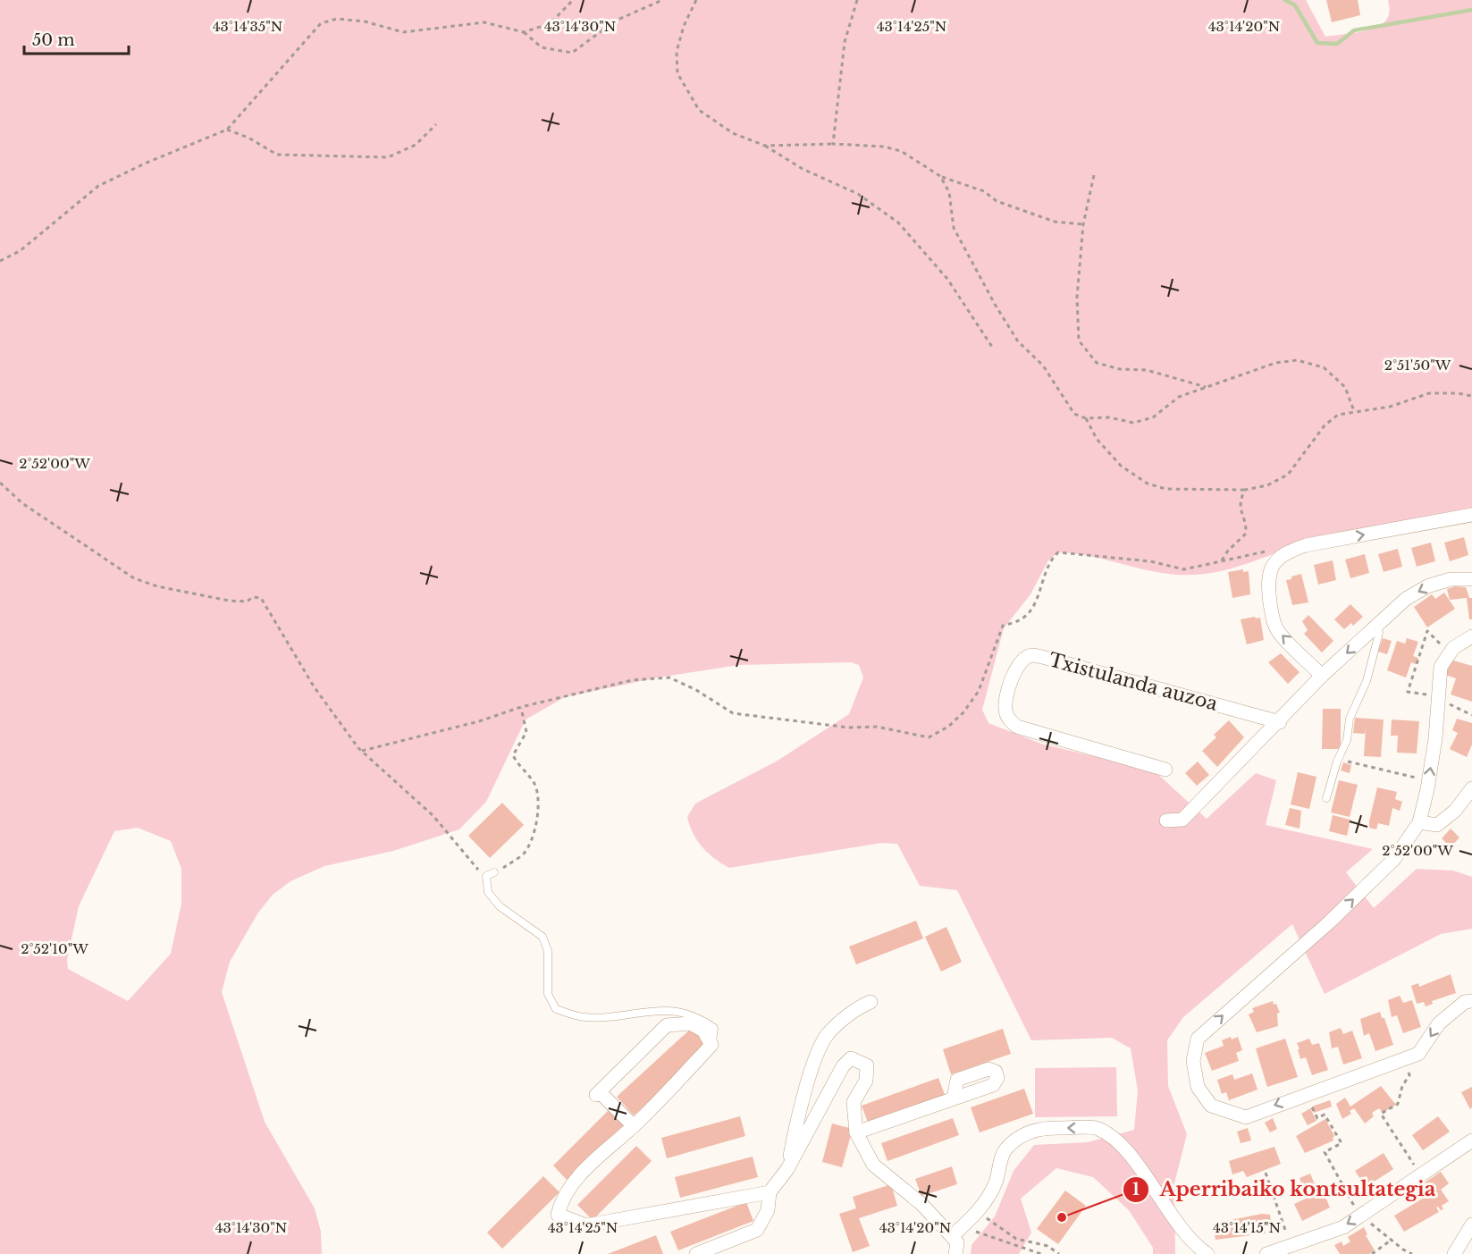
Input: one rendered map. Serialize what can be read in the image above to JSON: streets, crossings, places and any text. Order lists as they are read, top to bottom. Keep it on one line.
{"streets":{"street":["Txistulanda auzoa"]},"places":["Aperribaiko kontsultategia"],"scale_bar":"50 m","coordinates":["43°14'35\"N","43°14'30\"N","43°14'25\"N","43°14'20\"N","2°51'50\"W","2°52'00\"W","2°52'10\"W","43°14'15\"N"]}
